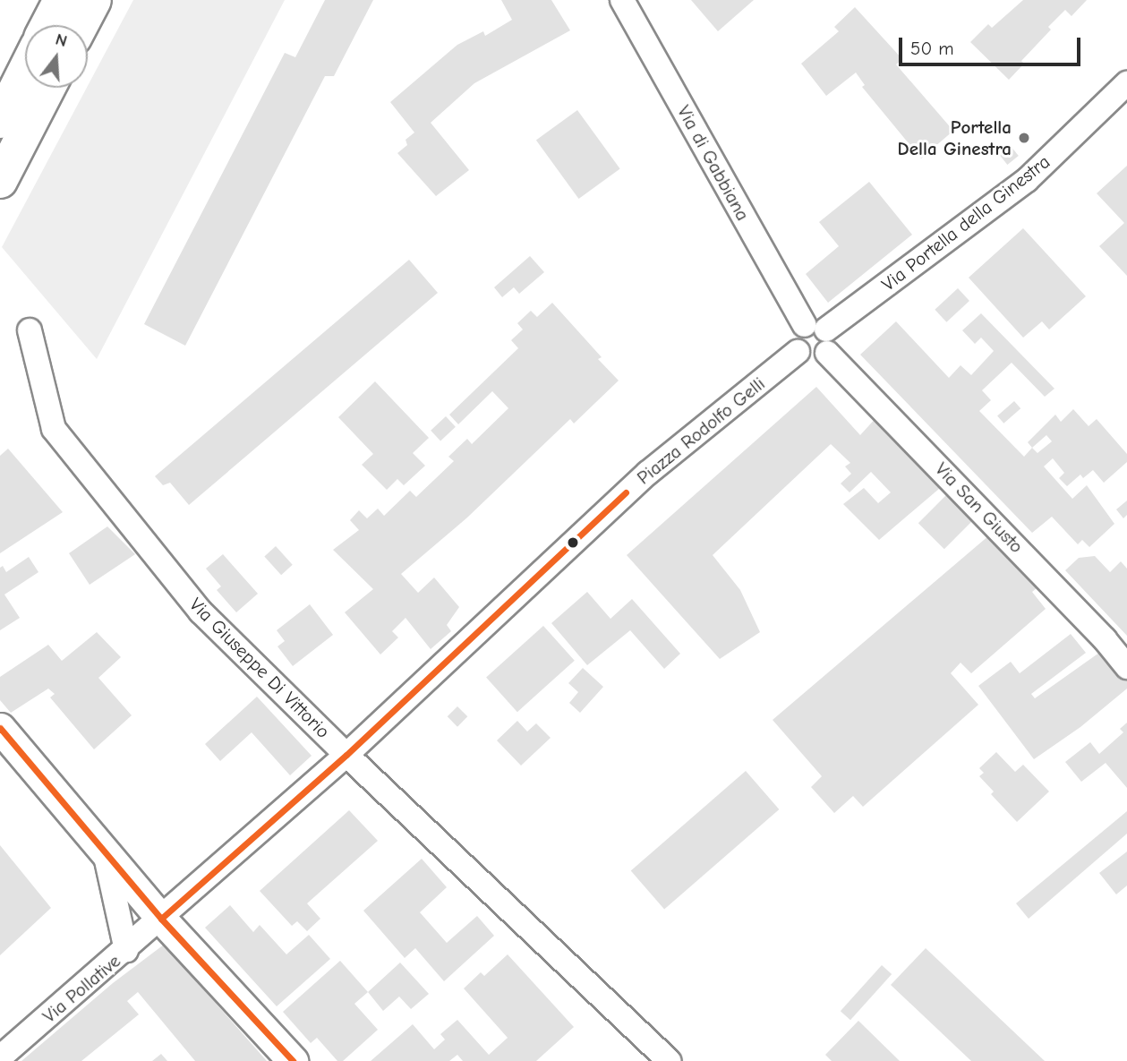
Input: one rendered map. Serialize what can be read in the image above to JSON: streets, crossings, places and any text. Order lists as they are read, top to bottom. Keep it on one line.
{"streets":{"street":["Via di Gabbiana","Via Portella della Ginestra","Piazza Rodolfo Gelli","Via San Giusto","Via Giuseppe Di Vittorio","Via Pollative"]},"crossings":[["Via di Gabbiana","Via Portella della Ginestra"],["Via di Gabbiana","Piazza Rodolfo Gelli"],["Via di Gabbiana","Via San Giusto"],["Via Portella della Ginestra","Piazza Rodolfo Gelli"],["Via Portella della Ginestra","Via San Giusto"],["Piazza Rodolfo Gelli","Via San Giusto"],["Piazza Rodolfo Gelli","Via Giuseppe Di Vittorio"],["Piazza Rodolfo Gelli","Via Pollative"]],"places":["Portella Della Ginestra"],"scale_bar":"50 m","north":"top"}
